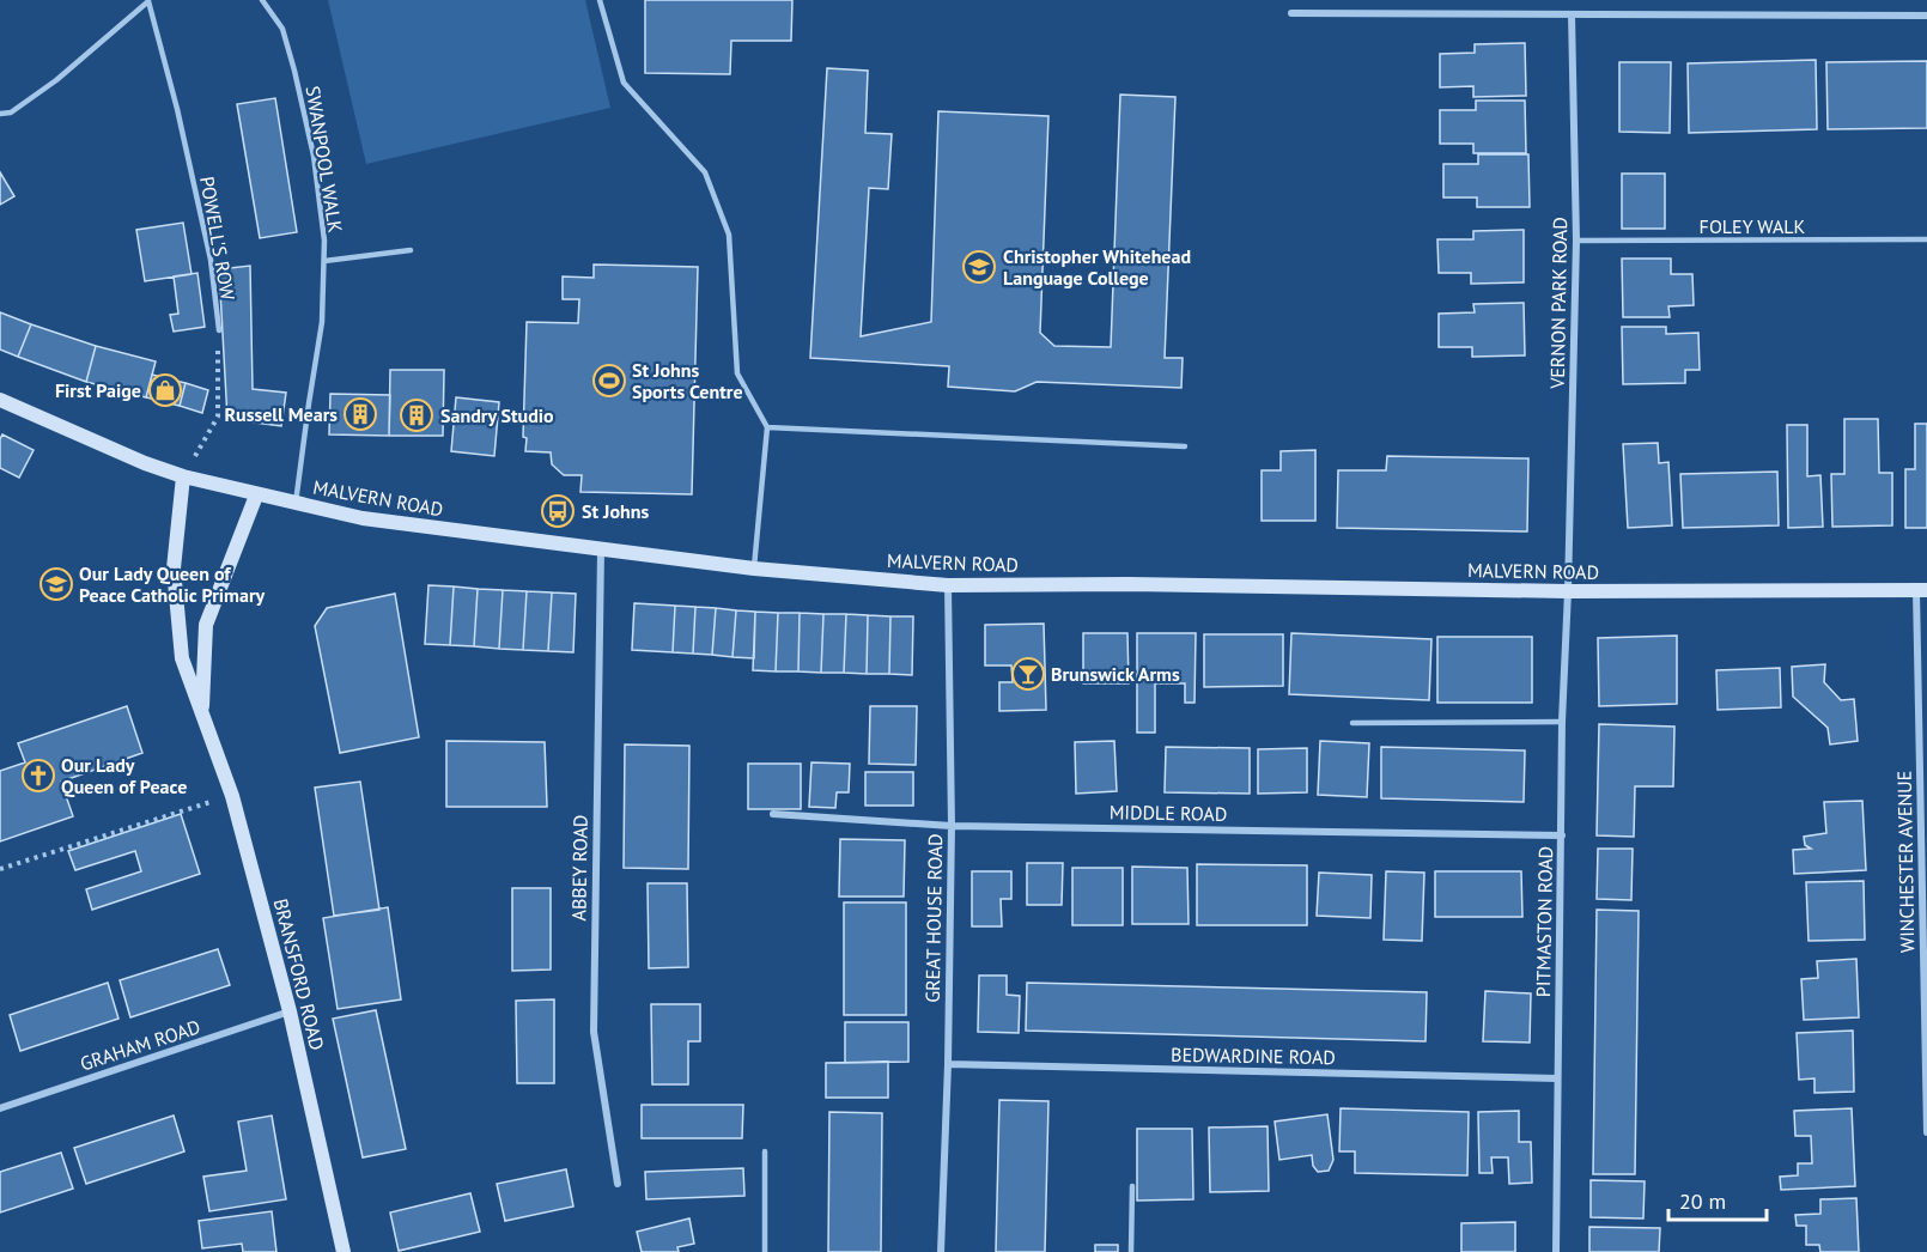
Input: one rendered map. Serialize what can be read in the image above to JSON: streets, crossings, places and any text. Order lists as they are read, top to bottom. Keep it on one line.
{"streets":{"main road":["MALVERN ROAD","BRANSFORD ROAD"],"street":["VERNON PARK ROAD","MIDDLE ROAD","WINCHESTER AVENUE","ABBEY ROAD","GREAT HOUSE ROAD","PITMASTON ROAD","GRAHAM ROAD","BEDWARDINE ROAD"],"lane":["SWANPOOL WALK","FOLEY WALK","POWELL'S ROW"]},"crossings":[["SWANPOOL WALK","MALVERN ROAD"],["FOLEY WALK","VERNON PARK ROAD"],["POWELL'S ROW","MALVERN ROAD"],["POWELL'S ROW","BRANSFORD ROAD"],["VERNON PARK ROAD","MALVERN ROAD"],["VERNON PARK ROAD","PITMASTON ROAD"],["MALVERN ROAD","WINCHESTER AVENUE"],["MALVERN ROAD","ABBEY ROAD"],["MALVERN ROAD","GREAT HOUSE ROAD"],["MALVERN ROAD","PITMASTON ROAD"],["MALVERN ROAD","BRANSFORD ROAD"],["MIDDLE ROAD","GREAT HOUSE ROAD"],["MIDDLE ROAD","PITMASTON ROAD"],["GREAT HOUSE ROAD","BEDWARDINE ROAD"],["PITMASTON ROAD","BEDWARDINE ROAD"],["BRANSFORD ROAD","GRAHAM ROAD"]],"places":{"school or university":["Christopher Whitehead Language College","Our Lady Queen of Peace Catholic Primary"],"sports":["St Johns Sports Centre"],"shop":["First Paige"],"building":["Russell Mears","Sandry Studio"],"bus stop":["St Johns"],"bar":["Brunswick Arms"],"church":["Our Lady Queen of Peace"]},"scale_bar":"20 m"}
